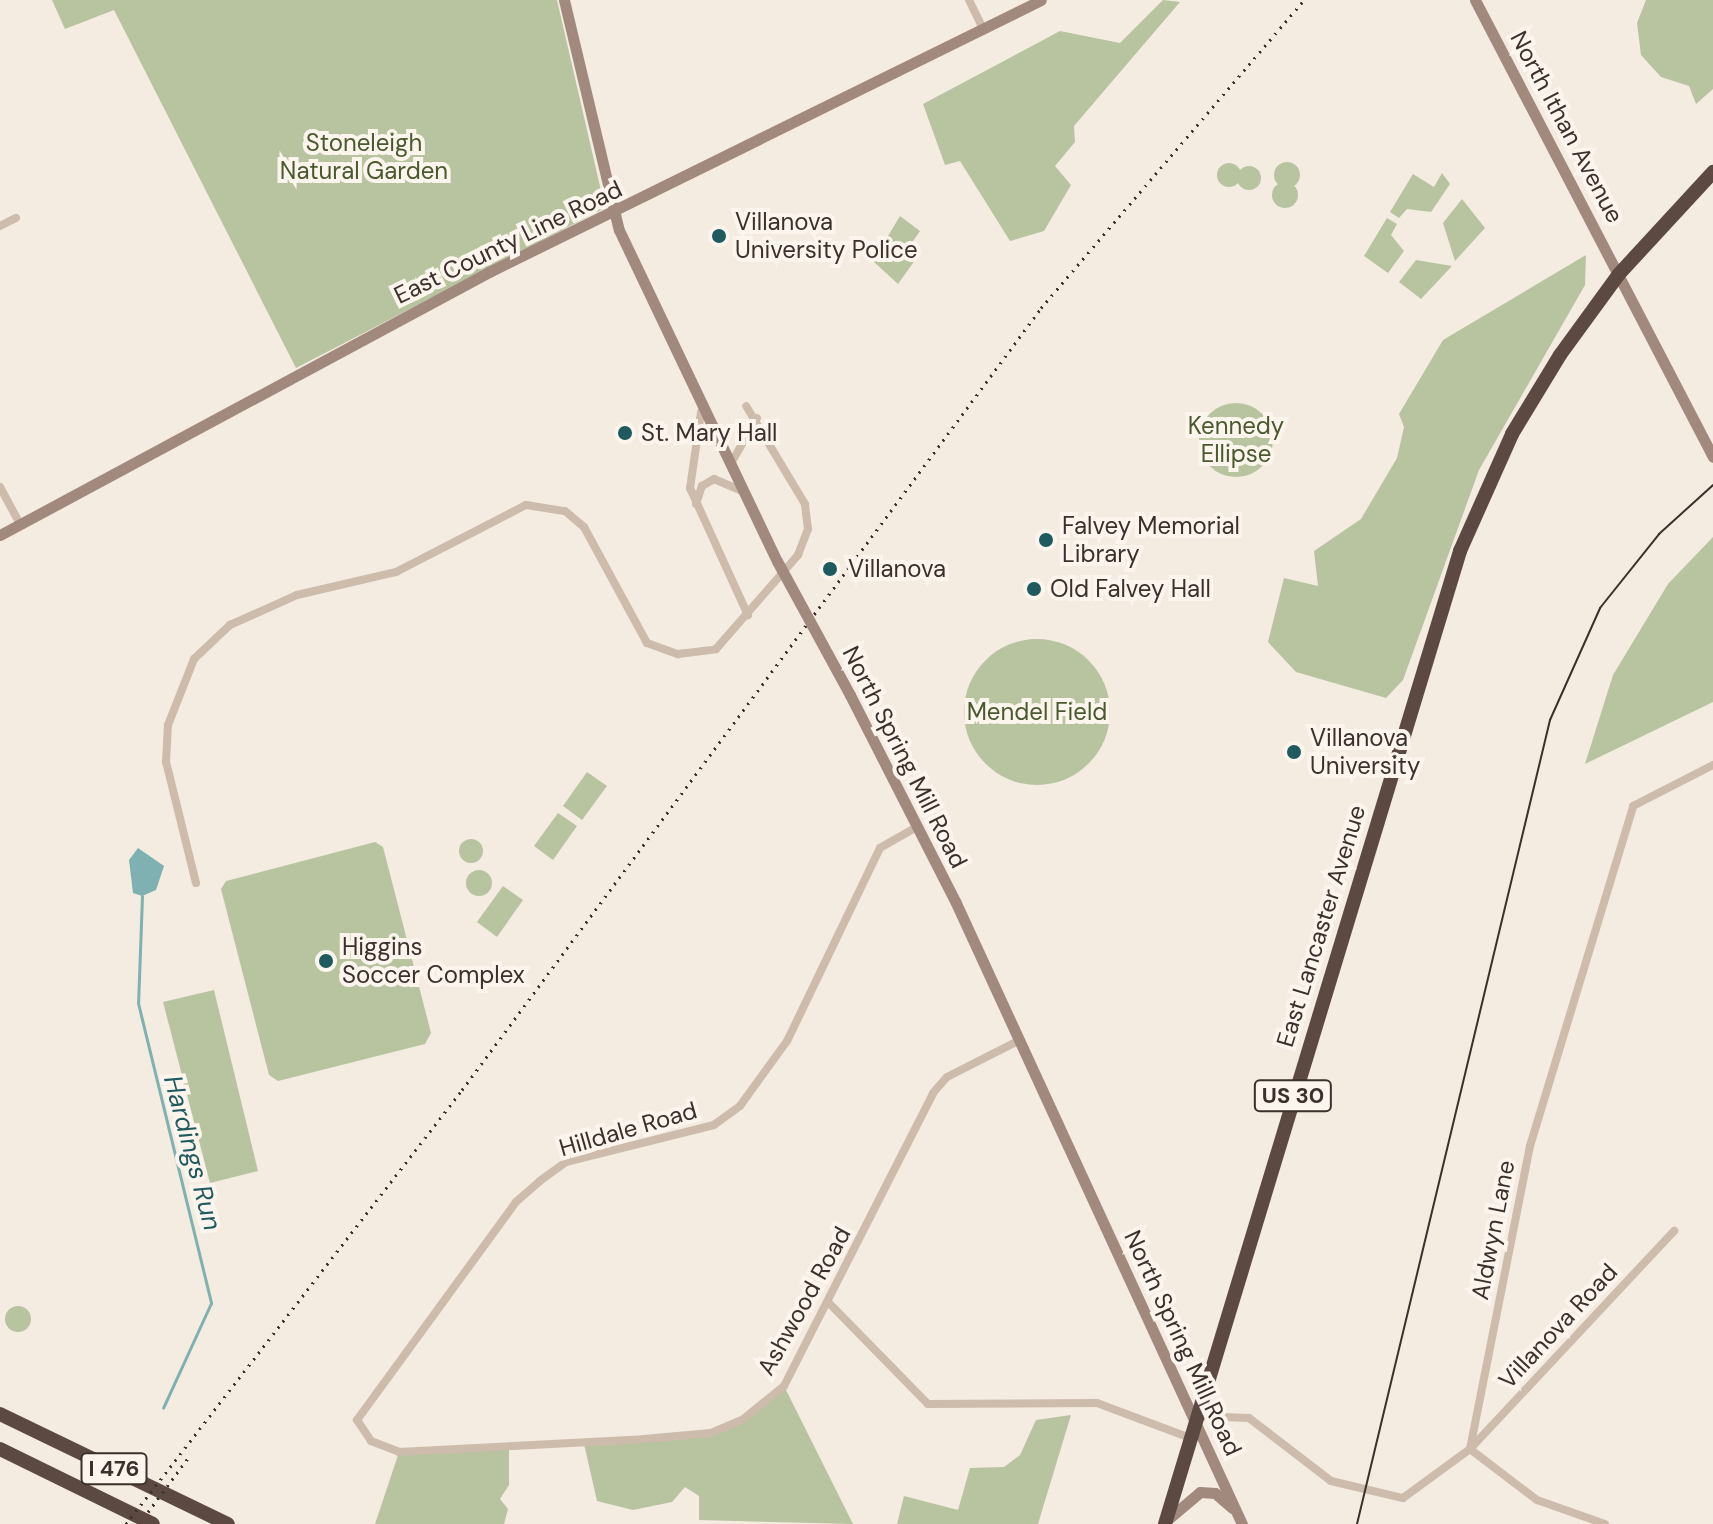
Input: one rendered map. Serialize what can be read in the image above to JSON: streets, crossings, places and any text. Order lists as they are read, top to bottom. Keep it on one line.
{"streets":{"highway":["East Lancaster Avenue","US 30","I 476"],"main road":["North Ithan Avenue","East County Line Road","North Spring Mill Road"],"street":["Hilldale Road","Aldwyn Lane","Ashwood Road","Villanova Road"]},"crossings":[["North Ithan Avenue","East Lancaster Avenue"],["East County Line Road","North Spring Mill Road"],["North Spring Mill Road","East Lancaster Avenue"],["North Spring Mill Road","Hilldale Road"],["North Spring Mill Road","Ashwood Road"],["Hilldale Road","Ashwood Road"],["Aldwyn Lane","Villanova Road"]],"water":["Hardings Run"],"parks":["Stoneleigh Natural Garden","Kennedy Ellipse","Mendel Field"],"places":["Villanova University Police","St. Mary Hall","Falvey Memorial Library","Villanova","Old Falvey Hall","Villanova University","Higgins Soccer Complex"]}
